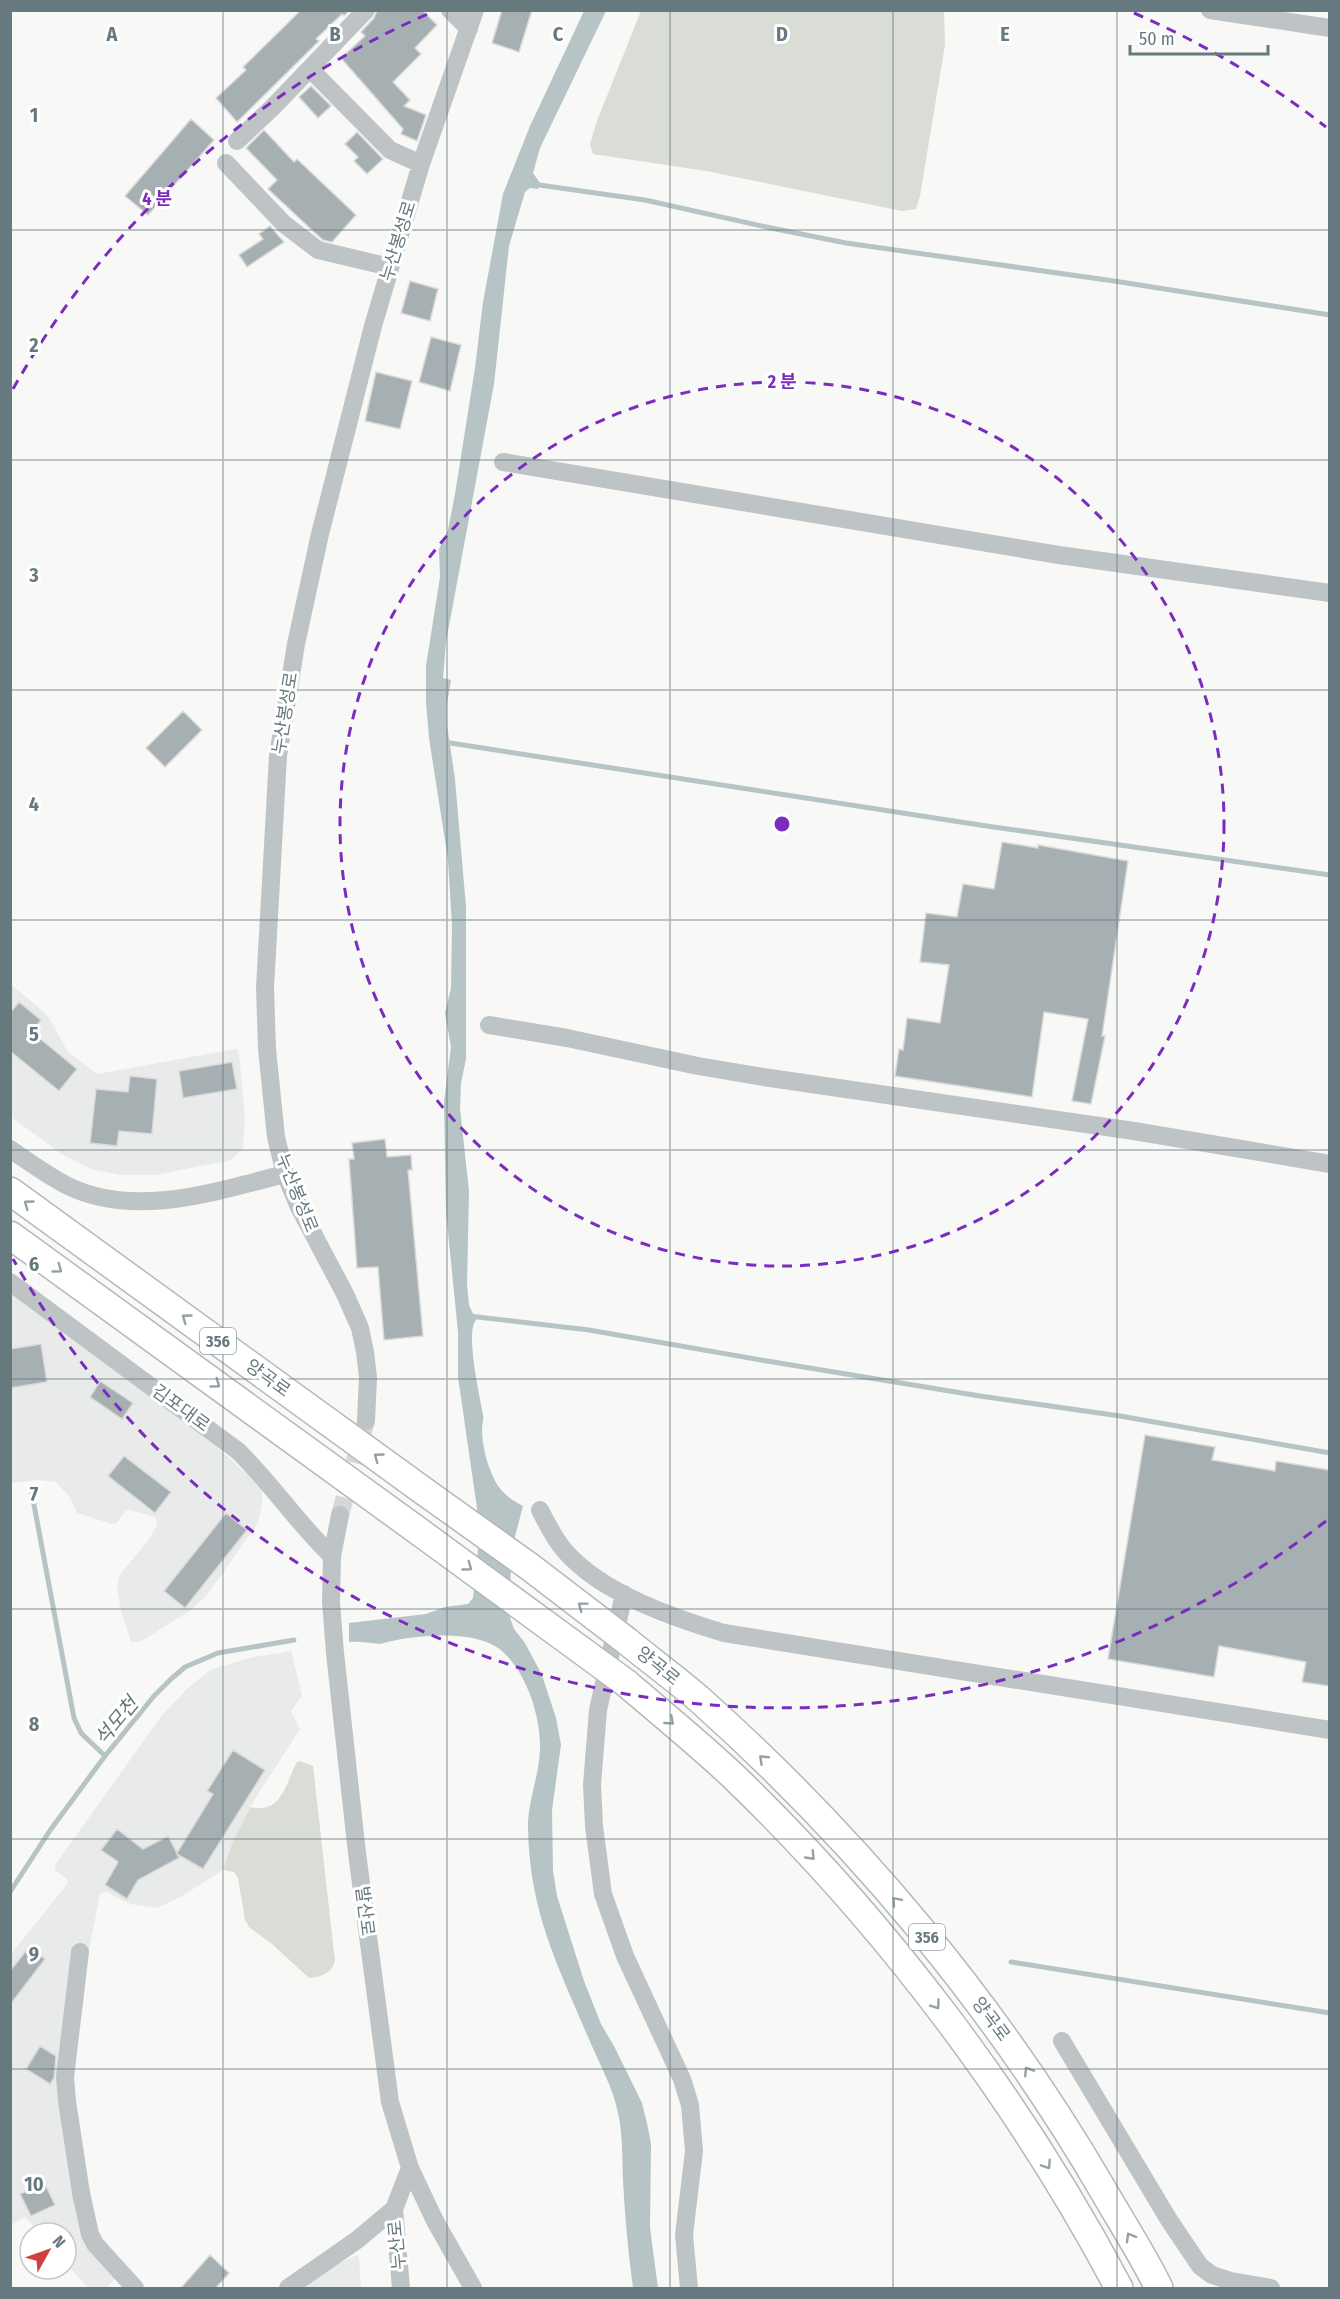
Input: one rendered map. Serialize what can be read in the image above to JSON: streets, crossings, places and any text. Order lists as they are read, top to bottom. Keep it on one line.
{"streets":{"highway":["356","양곡로"],"street":["누산봉성로","김포대로","발산로","누산로"]},"crossings":[["김포대로","발산로"],["발산로","누산로"]],"water":["석모천"],"scale_bar":"50 m","north":"top right","grid":{"columns":["A","B","C","D","E"],"rows":["1","2","3","4","5","6","7","8","9","10"]},"rings":["4 분","2 분"]}
